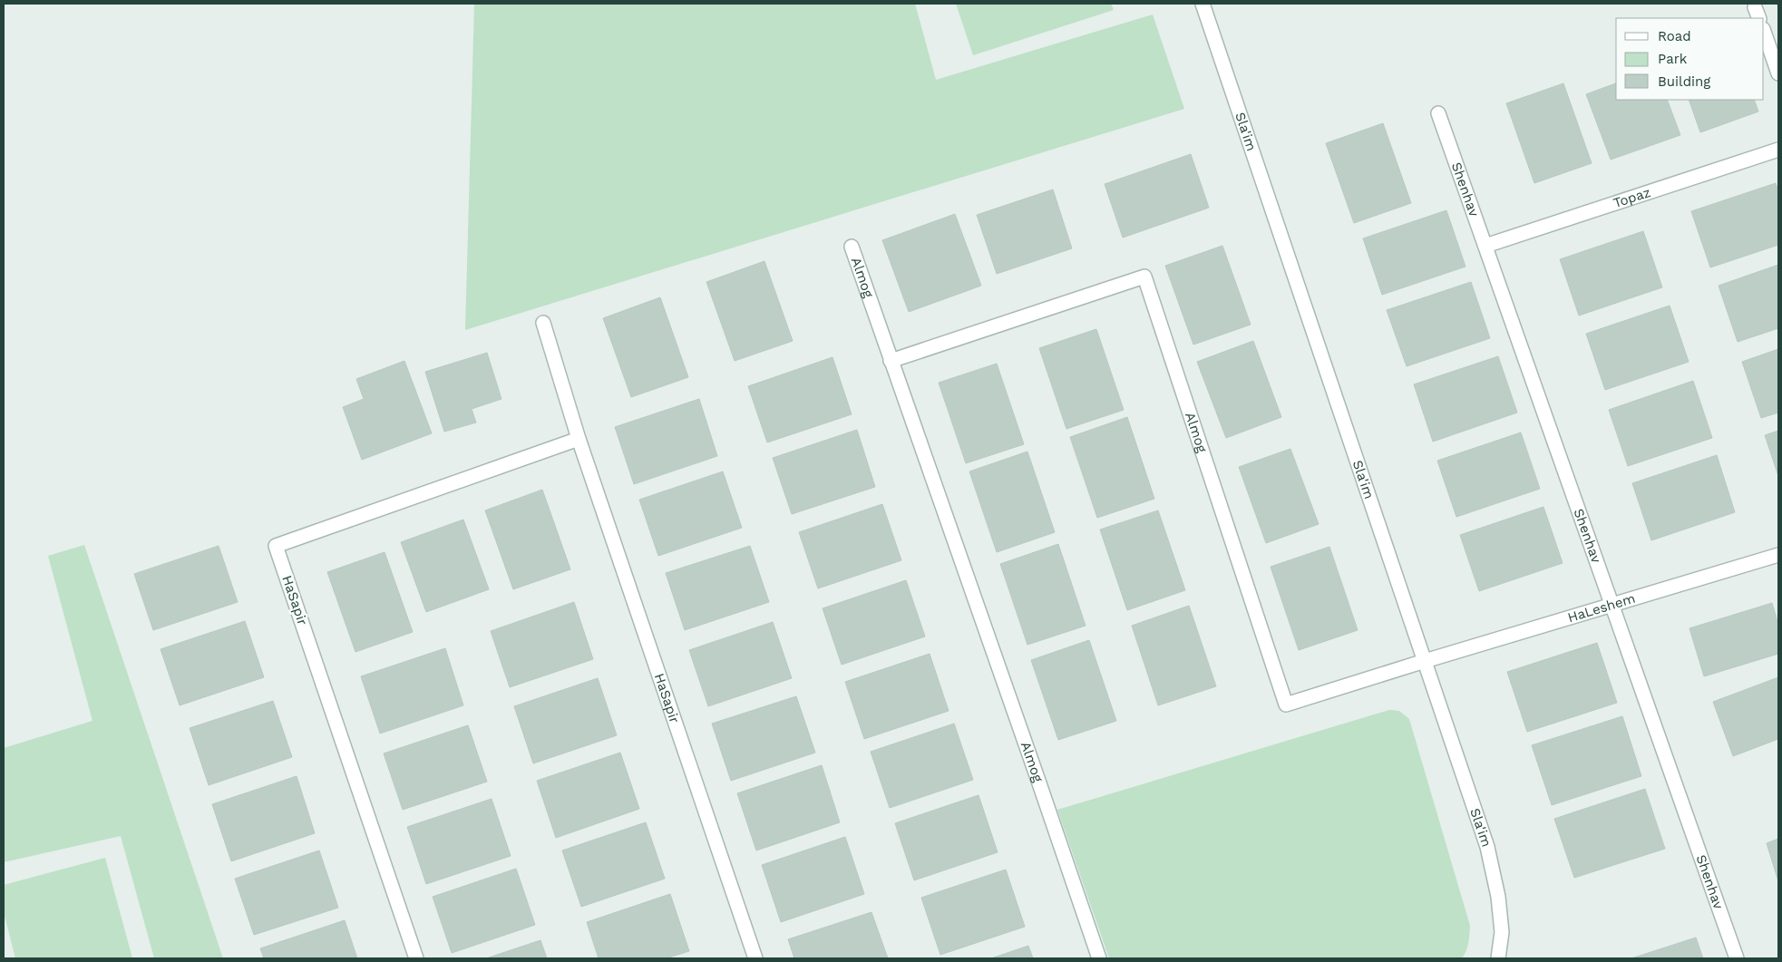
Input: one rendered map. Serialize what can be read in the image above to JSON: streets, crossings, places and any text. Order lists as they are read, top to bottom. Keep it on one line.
{"streets":{"street":["Sla'im","Shenhav","Topaz","Almog","HaSapir","HaLeshem"]},"crossings":[["Sla'im","Almog"],["Sla'im","HaLeshem"],["Shenhav","Topaz"],["Shenhav","HaLeshem"],["Almog","HaLeshem"]],"legend":["Road","Park","Building"]}
